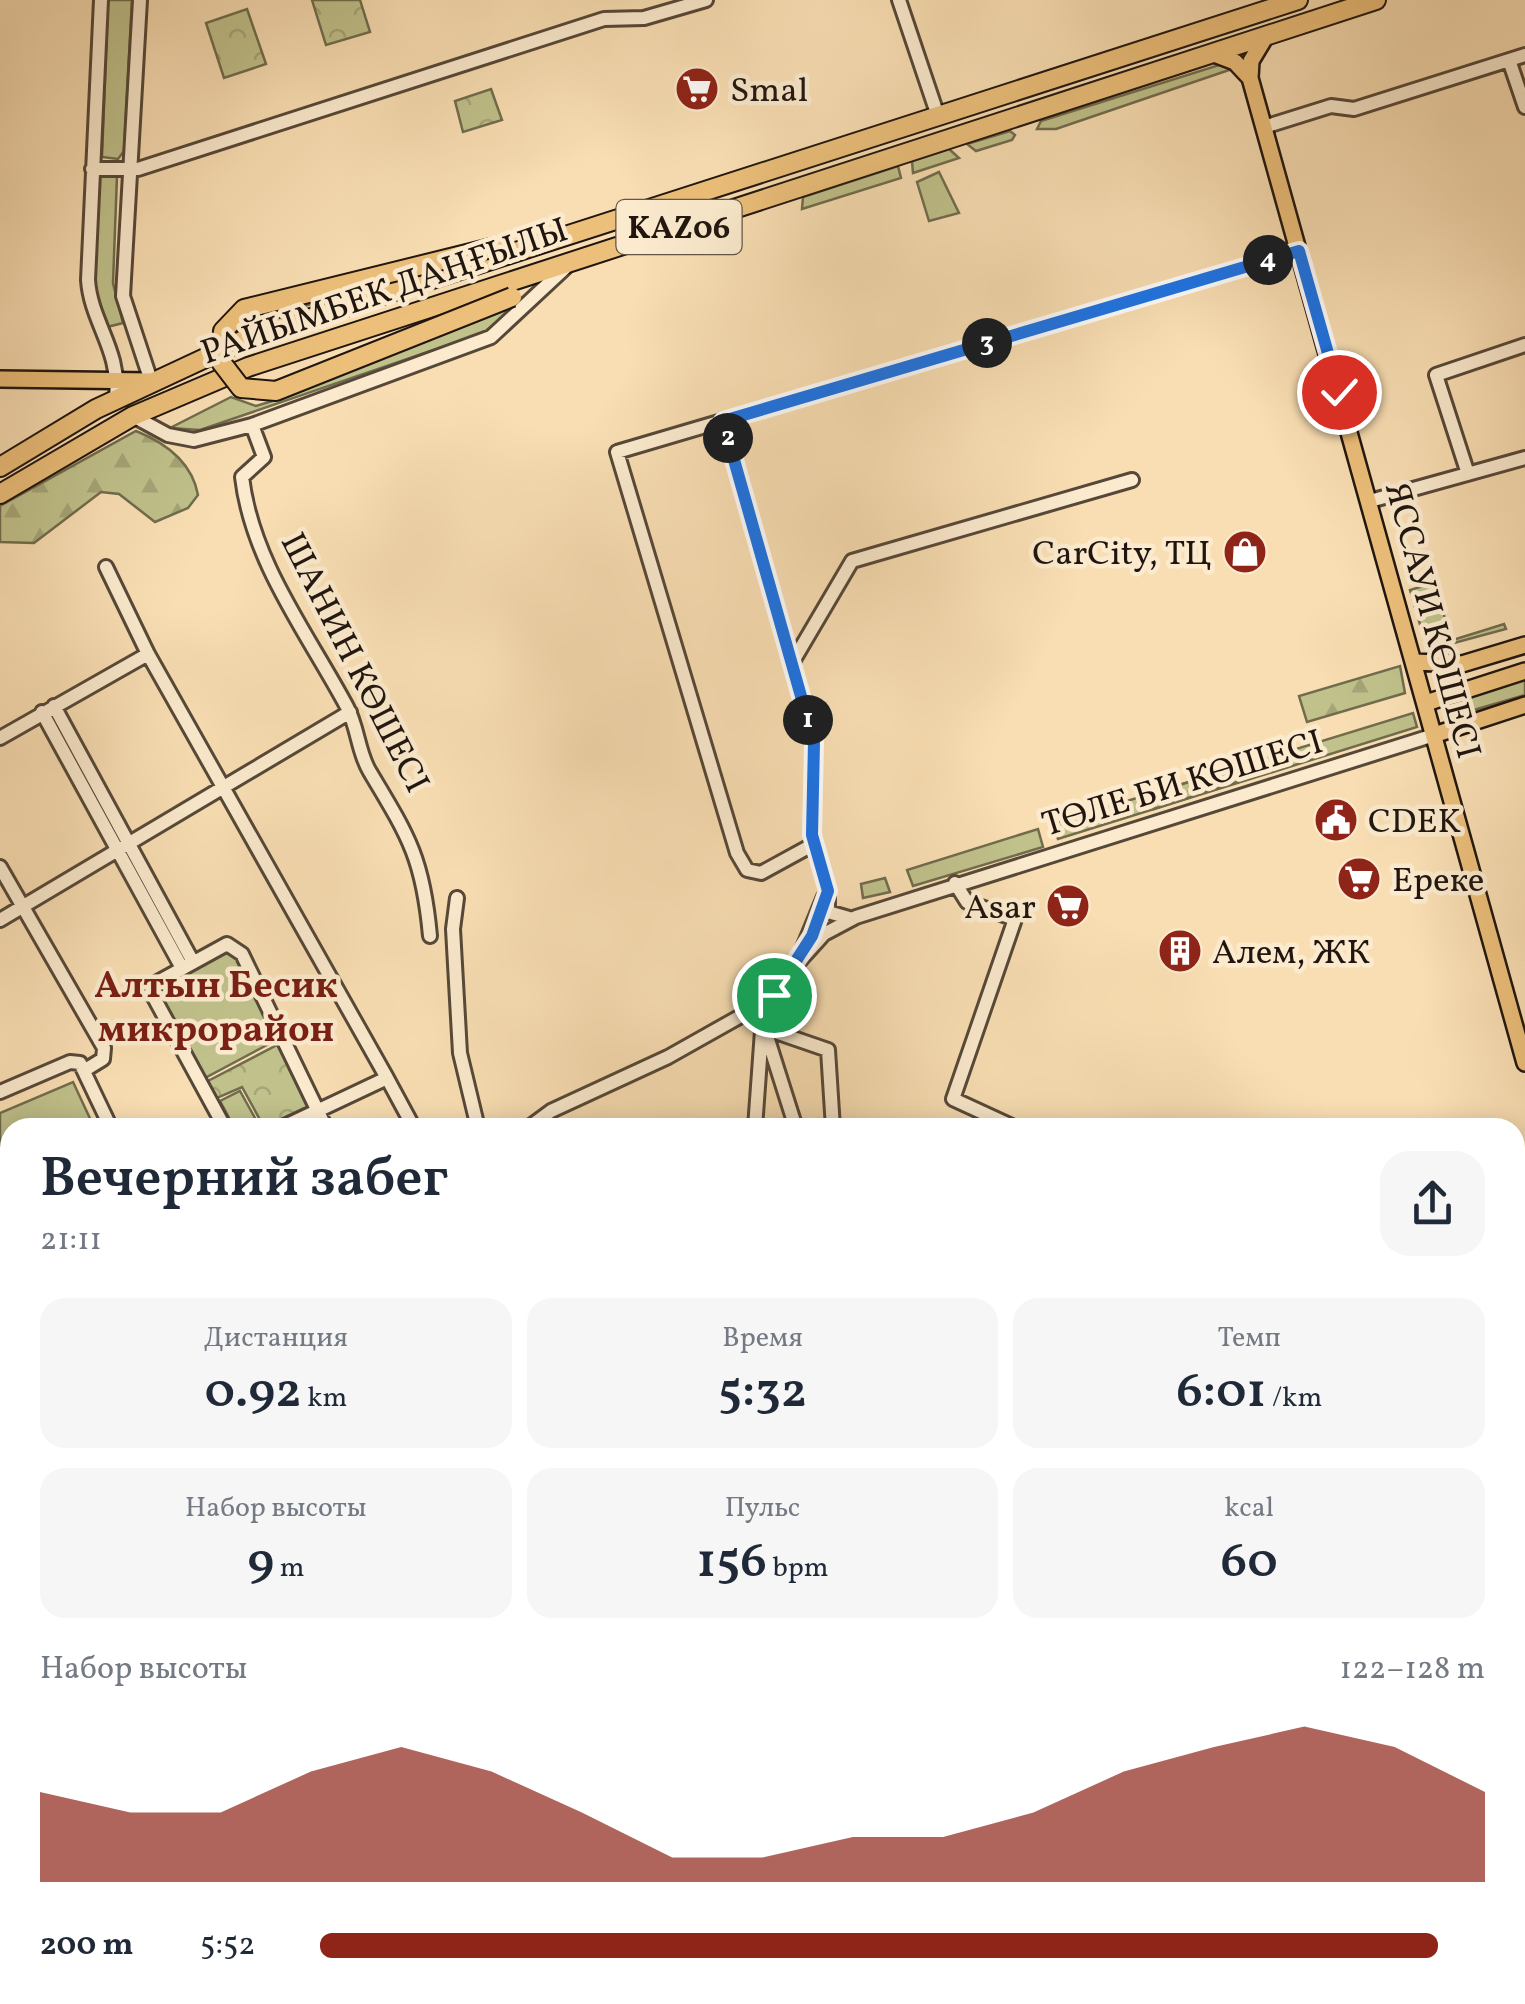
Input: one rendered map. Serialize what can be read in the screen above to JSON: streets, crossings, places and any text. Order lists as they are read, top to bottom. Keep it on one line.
{"streets":{"highway":["KАZ06","РАЙЫМБЕК ДАҢҒЫЛЫ"],"main road":["ЯССАУИ КӨШЕСІ","ТӨЛЕ БИ КӨШЕСІ"],"street":["ШАНИН КӨШЕСІ"]},"crossings":[["ЯССАУИ КӨШЕСІ","ТӨЛЕ БИ КӨШЕСІ"]],"districts":["Алтын Бесик микрорайон"],"places":{"supermarket":["Smal","Ереке","Asar"],"shop":["CarCity, ТЦ"],"public building":["CDEK"],"building":["Алем, ЖК"]},"page":{"pins":["4","3","2","1"],"heading":["Вечерний забег","21:11"],"stats":[["Дистанция","0.92 km"],["Время","5:32"],["Темп","6:01 /km"],["Набор высоты","9 m"],["Пульс","156 bpm"],["kcal","60"]],"chart":["Набор высоты","122–128 m"],"list":[{"name":"200 m","note":"5:52"}]}}
